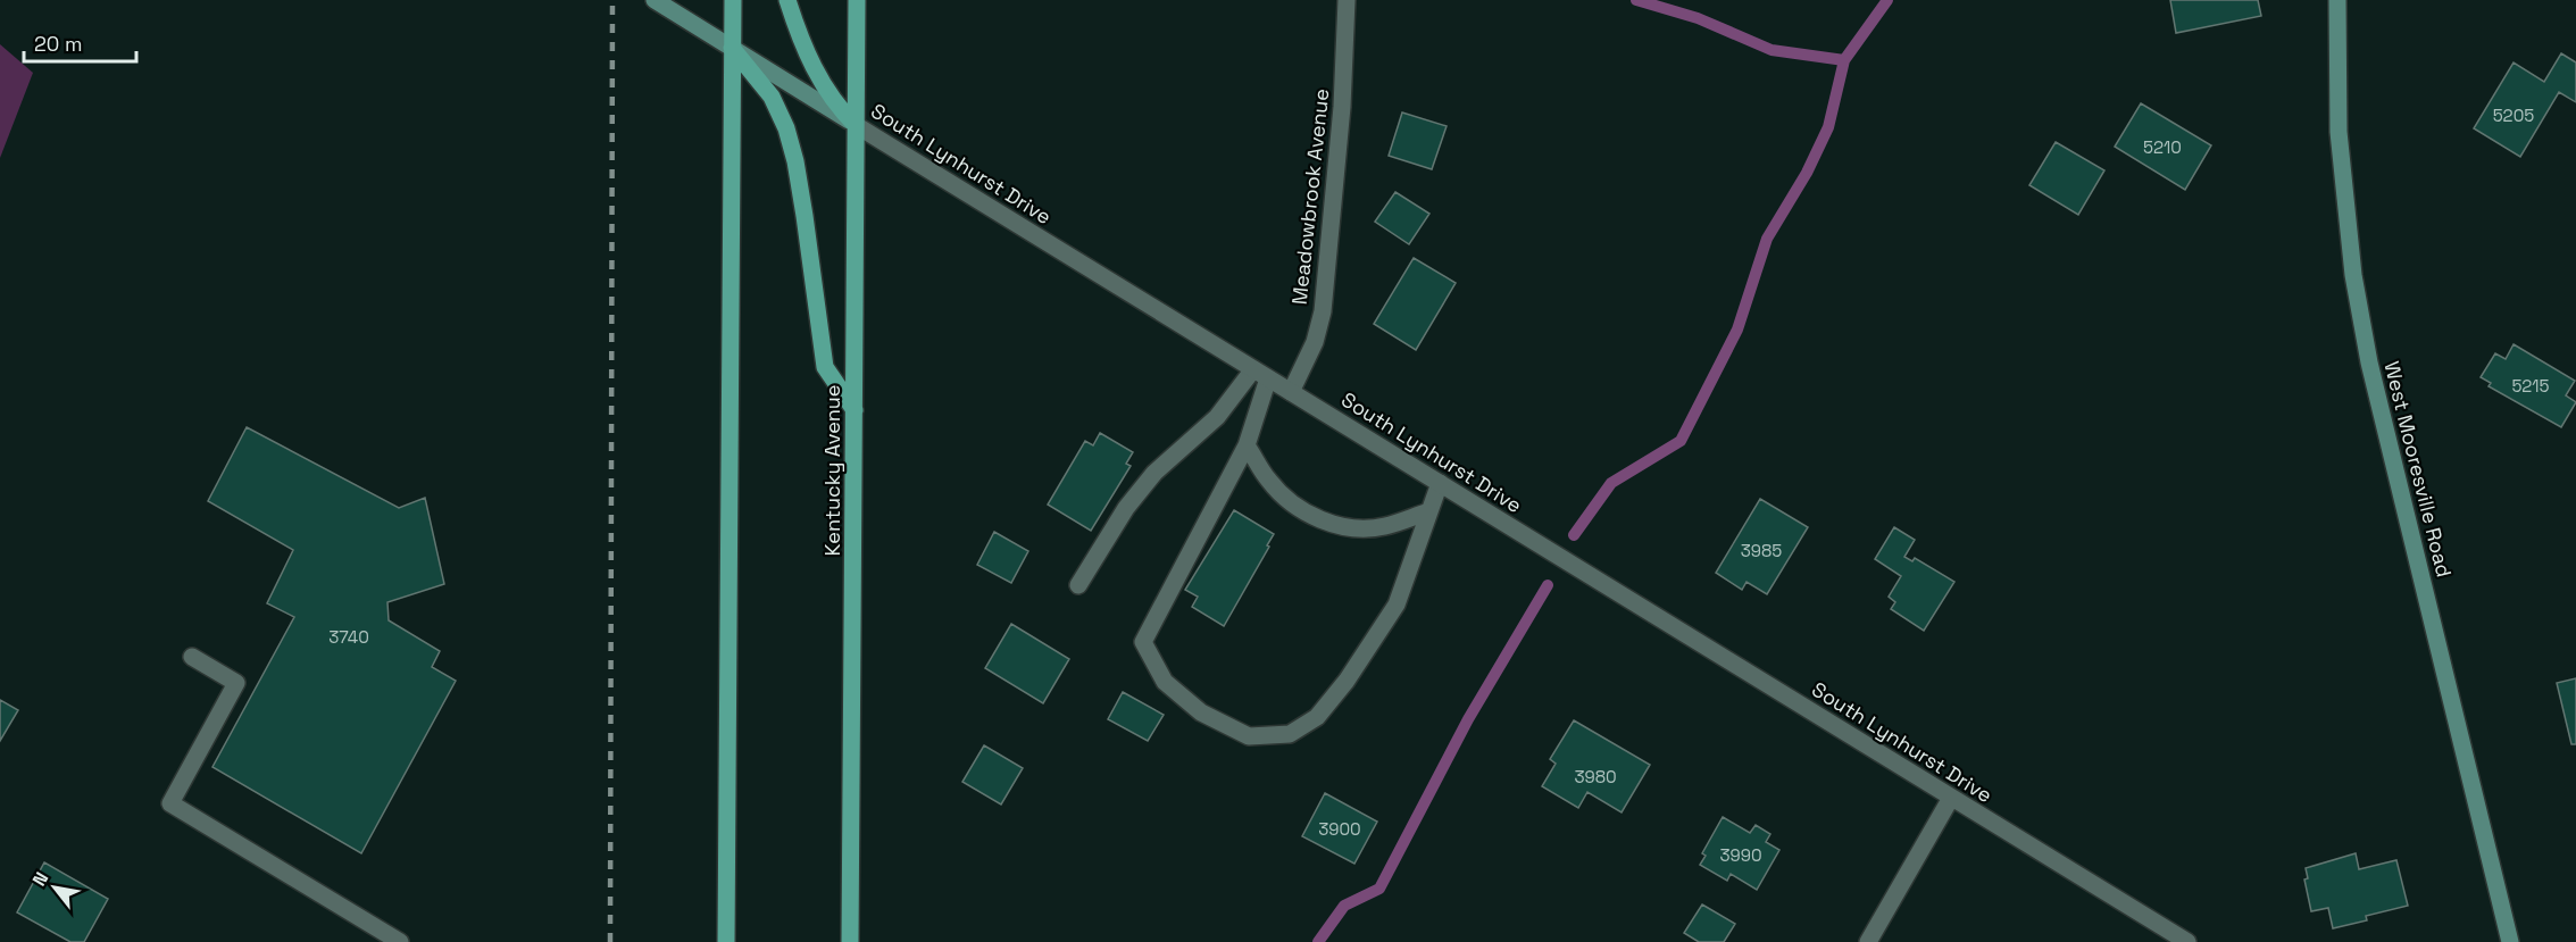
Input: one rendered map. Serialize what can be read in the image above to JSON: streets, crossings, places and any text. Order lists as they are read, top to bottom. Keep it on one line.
{"streets":{"main road":["Kentucky Avenue"],"street":["South Lynhurst Drive","Meadowbrook Avenue","West Mooresville Road"]},"crossings":[["South Lynhurst Drive","Meadowbrook Avenue"],["South Lynhurst Drive","Kentucky Avenue"]],"house_numbers":["5205","5210","5215","3985","3740","3980","3900","3990"],"scale_bar":"20 m","north":"top left"}
